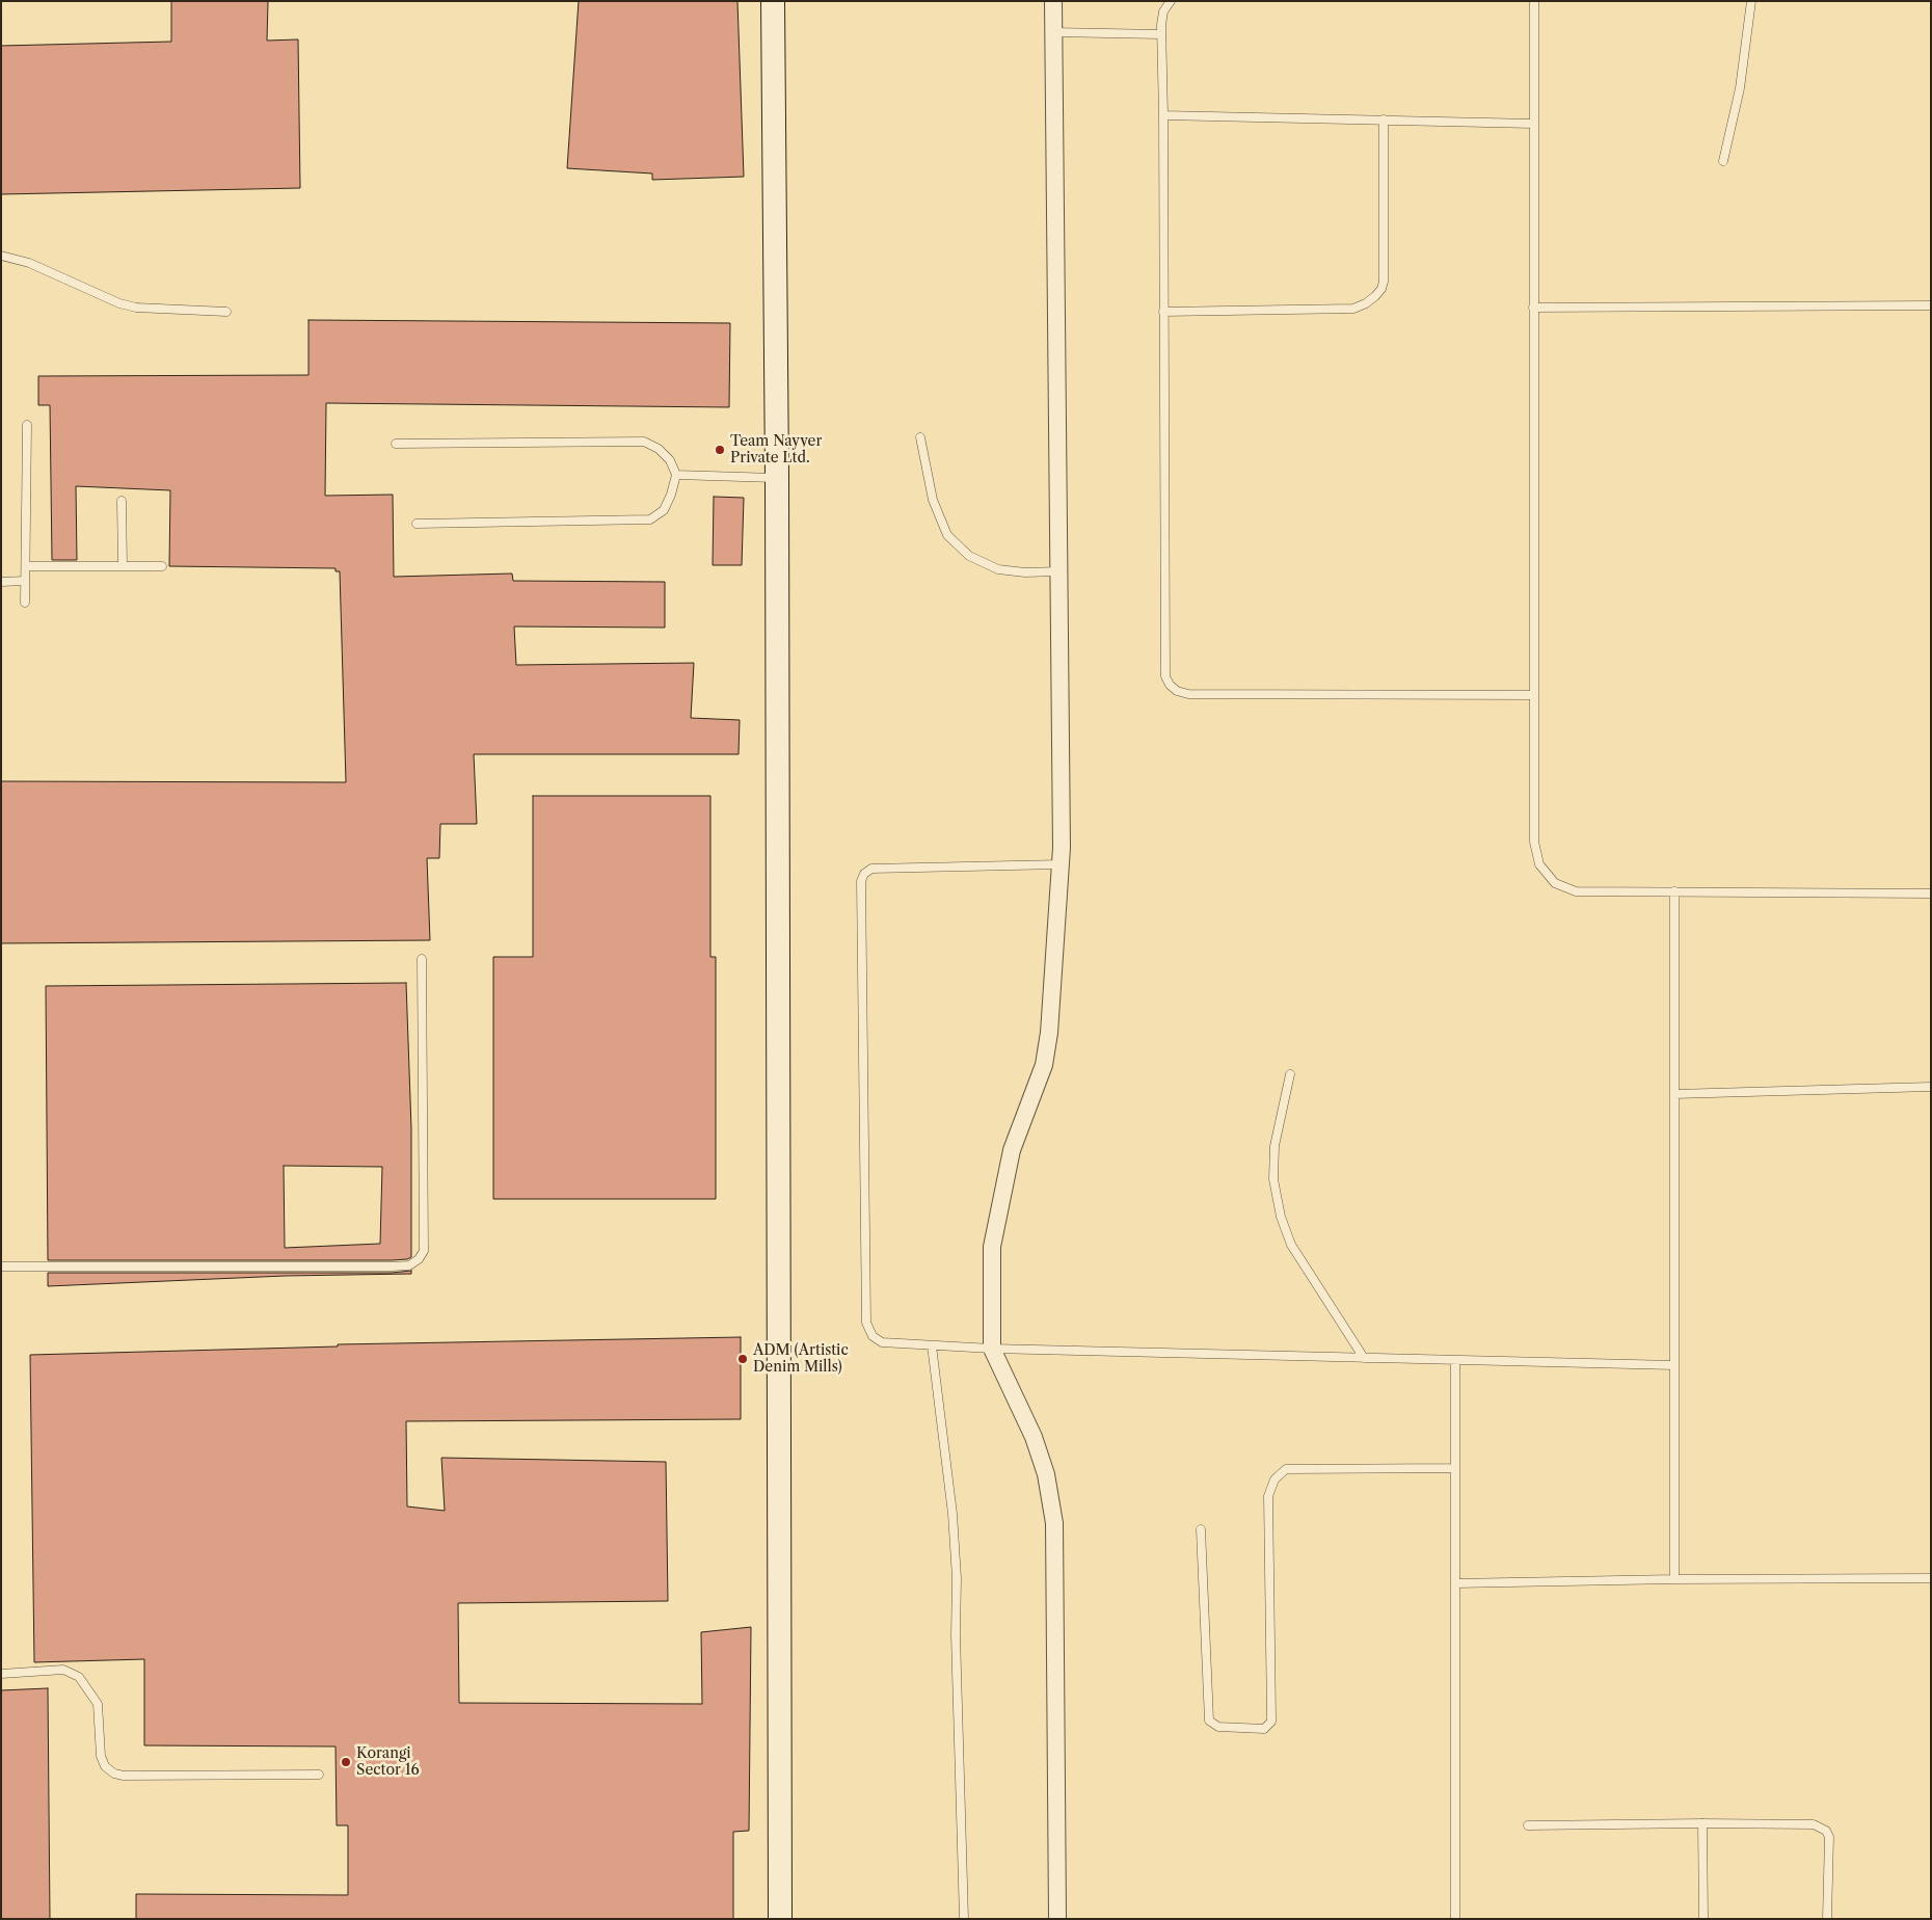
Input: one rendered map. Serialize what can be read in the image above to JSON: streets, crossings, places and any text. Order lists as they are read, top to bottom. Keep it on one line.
{"places":["Team Nayyer Private Ltd.","ADM (Artistic Denim Mills)","Korangi Sector 16"]}
